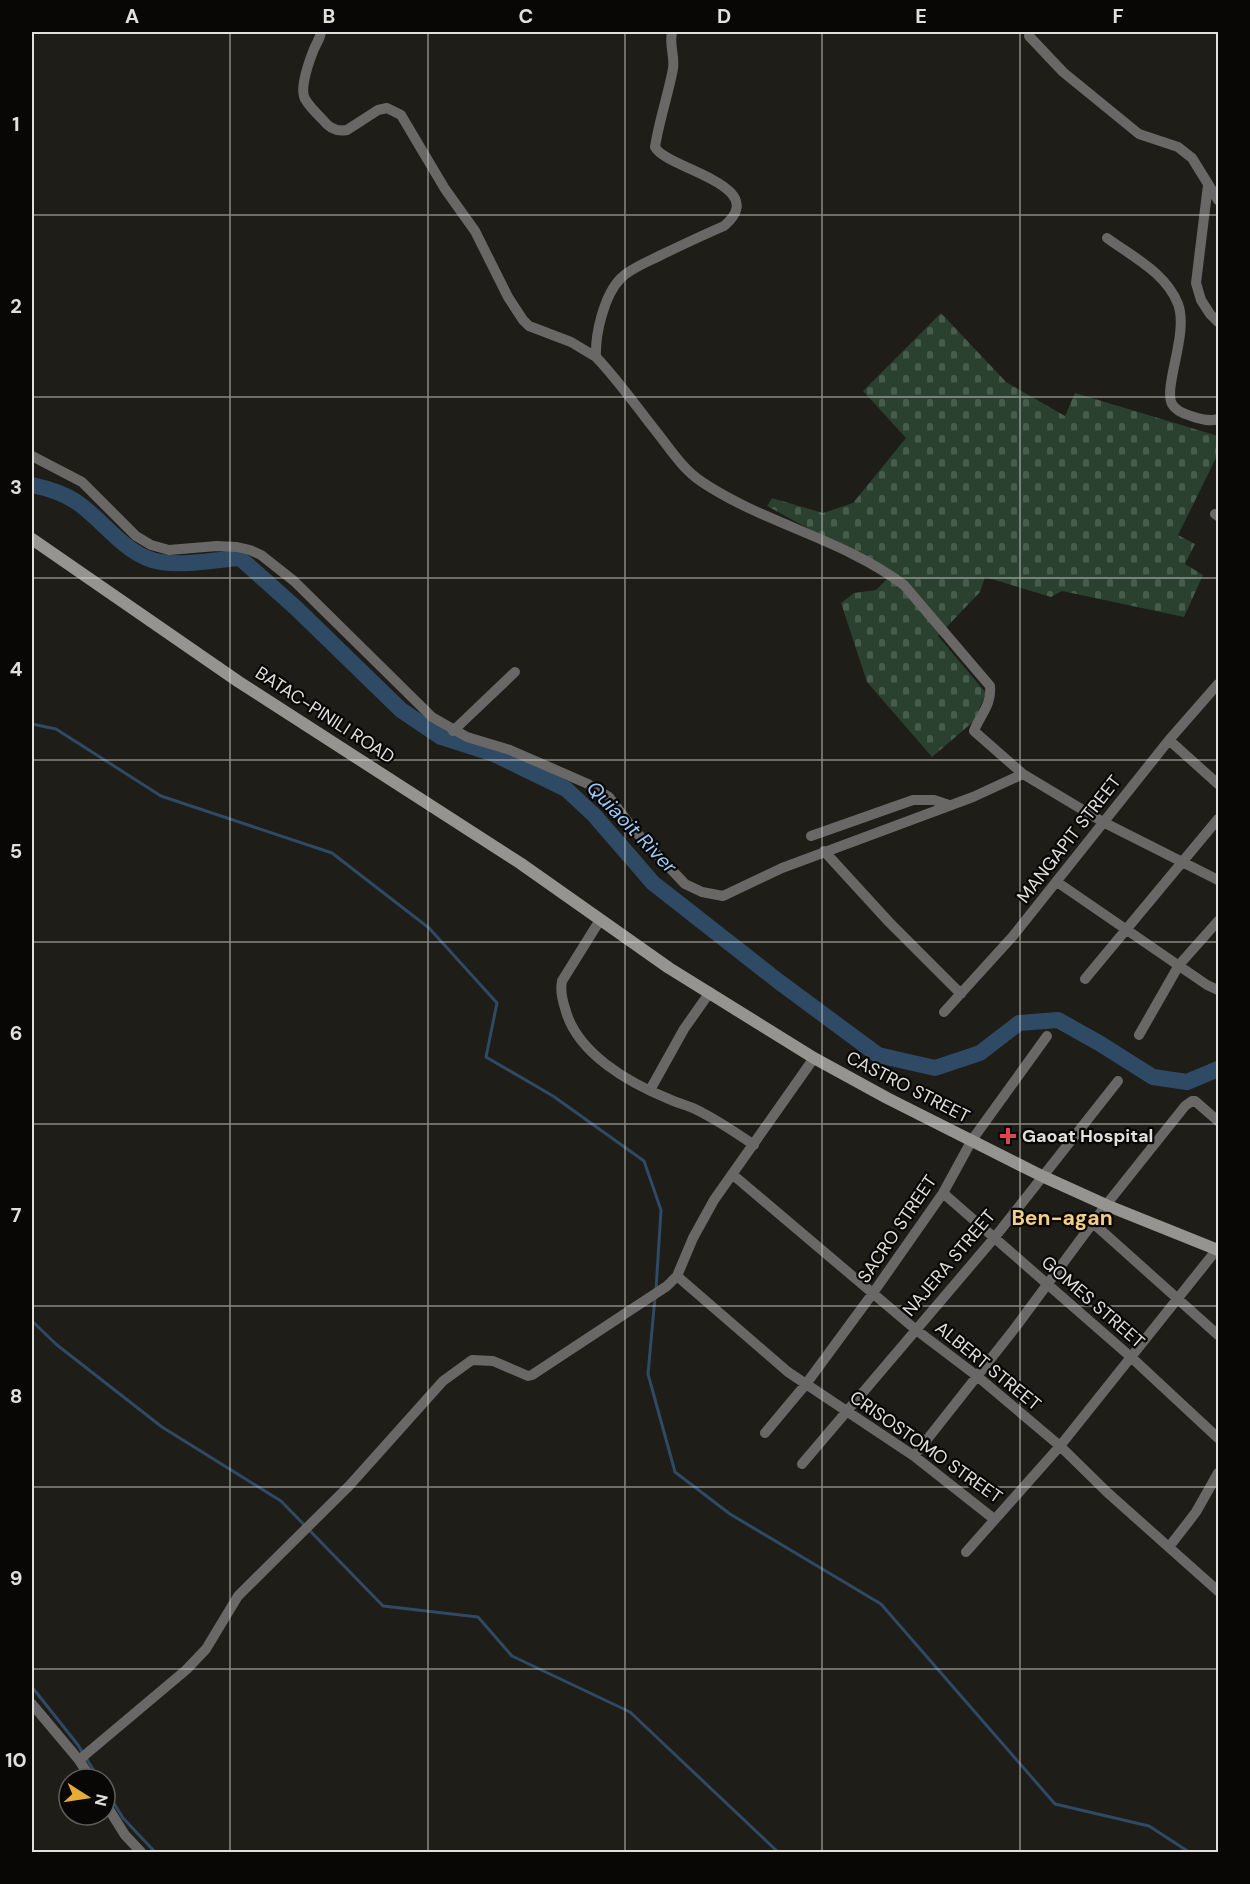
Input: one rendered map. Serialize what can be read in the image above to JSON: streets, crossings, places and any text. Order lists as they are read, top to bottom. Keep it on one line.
{"streets":{"main road":["BATAC-PINILI ROAD","CASTRO STREET"],"street":["MANGAPIT STREET","SACRO STREET","NAJERA STREET","GOMES STREET","ALBERT STREET","CRISOSTOMO STREET"]},"crossings":[["BATAC-PINILI ROAD","CASTRO STREET"],["CASTRO STREET","SACRO STREET"],["CASTRO STREET","NAJERA STREET"],["CASTRO STREET","CRISOSTOMO STREET"],["SACRO STREET","GOMES STREET"],["SACRO STREET","ALBERT STREET"],["SACRO STREET","CRISOSTOMO STREET"],["NAJERA STREET","GOMES STREET"],["NAJERA STREET","ALBERT STREET"],["NAJERA STREET","CRISOSTOMO STREET"],["GOMES STREET","CRISOSTOMO STREET"],["ALBERT STREET","CRISOSTOMO STREET"]],"districts":["Ben-agan"],"water":["Quiaoit River"],"places":{"health":["Gaoat Hospital"]},"north":"right","grid":{"columns":["A","B","C","D","E","F"],"rows":["1","2","3","4","5","6","7","8","9","10"]}}
